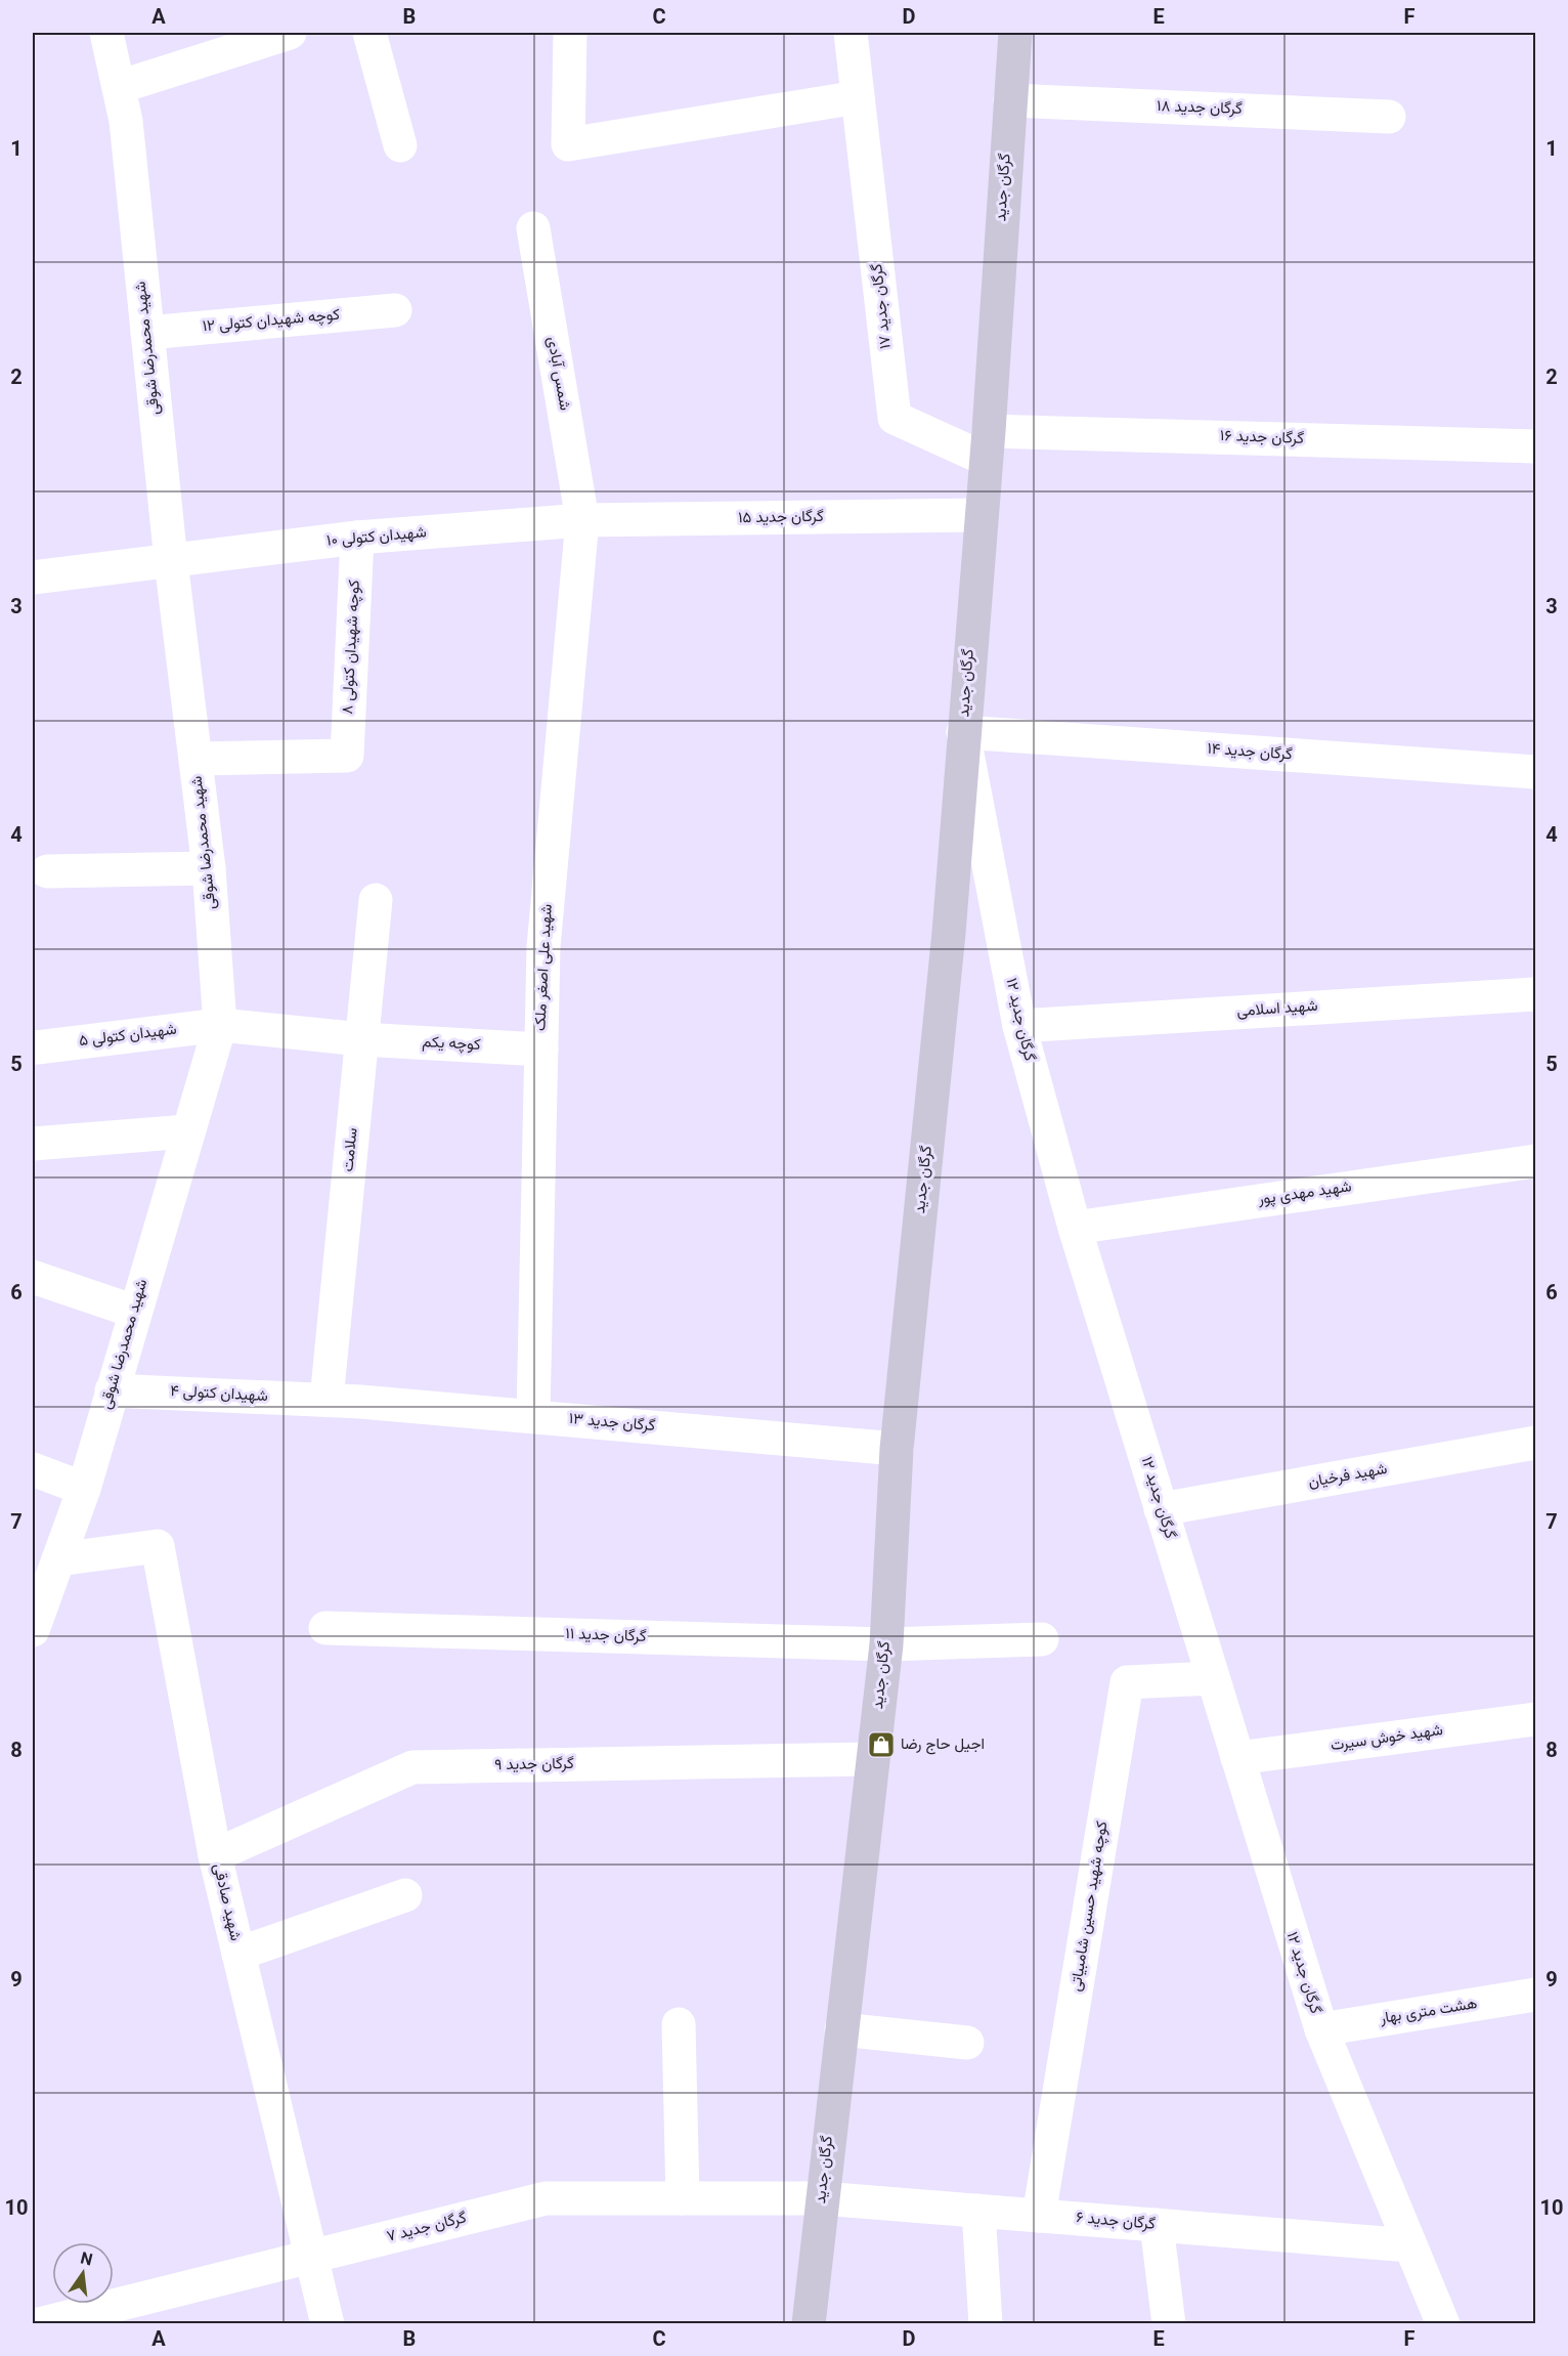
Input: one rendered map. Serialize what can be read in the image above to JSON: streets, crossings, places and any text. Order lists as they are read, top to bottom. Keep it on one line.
{"streets":{"main road":["گرگان جدید"],"street":["۱۸ گرگان جدید","۱۷ گرگان جدید","کوچه شهیدان کتولی ۱۲","شهید محمدرضا شوقی","شمس آبادی","گرگان جدید ۱۶","۱۵ گرگان جدید","۱۰ شهیدان کتولی","کوچه شهیدان کتولی ۸","گرگان جدید ۱۴","شهید علی اصغر ملک","شهید اسلامی","گرگان جدید ۱۲","۵ شهیدان کتولی","کوچه یکم","سلامت","شهید مهدی پور","۴ شهیدان کتولی","گرگان جدید ۱۳","شهید فرخیان","گرگان جدید ۱۱","شهید خوش سیرت","گرگان جدید ۹","شهید صادقی","کوچه شهید حسین شامبیاتی","هشت متری بهار","گرگان جدید ۶","گرگان جدید ۷"]},"crossings":[["۱۸ گرگان جدید","گرگان جدید"],["گرگان جدید","۱۷ گرگان جدید"],["گرگان جدید","گرگان جدید ۱۶"],["گرگان جدید","۱۵ گرگان جدید"],["گرگان جدید","گرگان جدید ۱۴"],["گرگان جدید","گرگان جدید ۱۲"],["گرگان جدید","گرگان جدید ۱۳"],["گرگان جدید","گرگان جدید ۱۱"],["گرگان جدید","گرگان جدید ۹"],["گرگان جدید","گرگان جدید ۶"],["گرگان جدید","گرگان جدید ۷"],["۱۷ گرگان جدید","گرگان جدید ۱۶"],["کوچه شهیدان کتولی ۱۲","شهید محمدرضا شوقی"],["شهید محمدرضا شوقی","۱۰ شهیدان کتولی"],["شهید محمدرضا شوقی","کوچه شهیدان کتولی ۸"],["شهید محمدرضا شوقی","۵ شهیدان کتولی"],["شهید محمدرضا شوقی","۴ شهیدان کتولی"],["شهید محمدرضا شوقی","شهید صادقی"],["شمس آبادی","۱۵ گرگان جدید"],["شمس آبادی","۱۰ شهیدان کتولی"],["شمس آبادی","شهید علی اصغر ملک"],["۱۵ گرگان جدید","۱۰ شهیدان کتولی"],["۱۵ گرگان جدید","شهید علی اصغر ملک"],["۱۰ شهیدان کتولی","کوچه شهیدان کتولی ۸"],["۱۰ شهیدان کتولی","شهید علی اصغر ملک"],["گرگان جدید ۱۴","گرگان جدید ۱۲"],["شهید علی اصغر ملک","کوچه یکم"],["شهید علی اصغر ملک","گرگان جدید ۱۳"],["شهید اسلامی","گرگان جدید ۱۲"],["گرگان جدید ۱۲","شهید مهدی پور"],["گرگان جدید ۱۲","شهید فرخیان"],["گرگان جدید ۱۲","شهید خوش سیرت"],["گرگان جدید ۱۲","کوچه شهید حسین شامبیاتی"],["گرگان جدید ۱۲","هشت متری بهار"],["گرگان جدید ۱۲","گرگان جدید ۶"],["۵ شهیدان کتولی","کوچه یکم"],["۵ شهیدان کتولی","سلامت"],["کوچه یکم","سلامت"],["سلامت","۴ شهیدان کتولی"],["سلامت","گرگان جدید ۱۳"],["۴ شهیدان کتولی","گرگان جدید ۱۳"],["گرگان جدید ۹","شهید صادقی"],["شهید صادقی","گرگان جدید ۷"],["کوچه شهید حسین شامبیاتی","گرگان جدید ۶"],["گرگان جدید ۶","گرگان جدید ۷"]],"places":{"shop":["اجیل حاج رضا"]},"north":"top","grid":{"columns":["A","B","C","D","E","F"],"rows":["1","2","3","4","5","6","7","8","9","10"]}}
